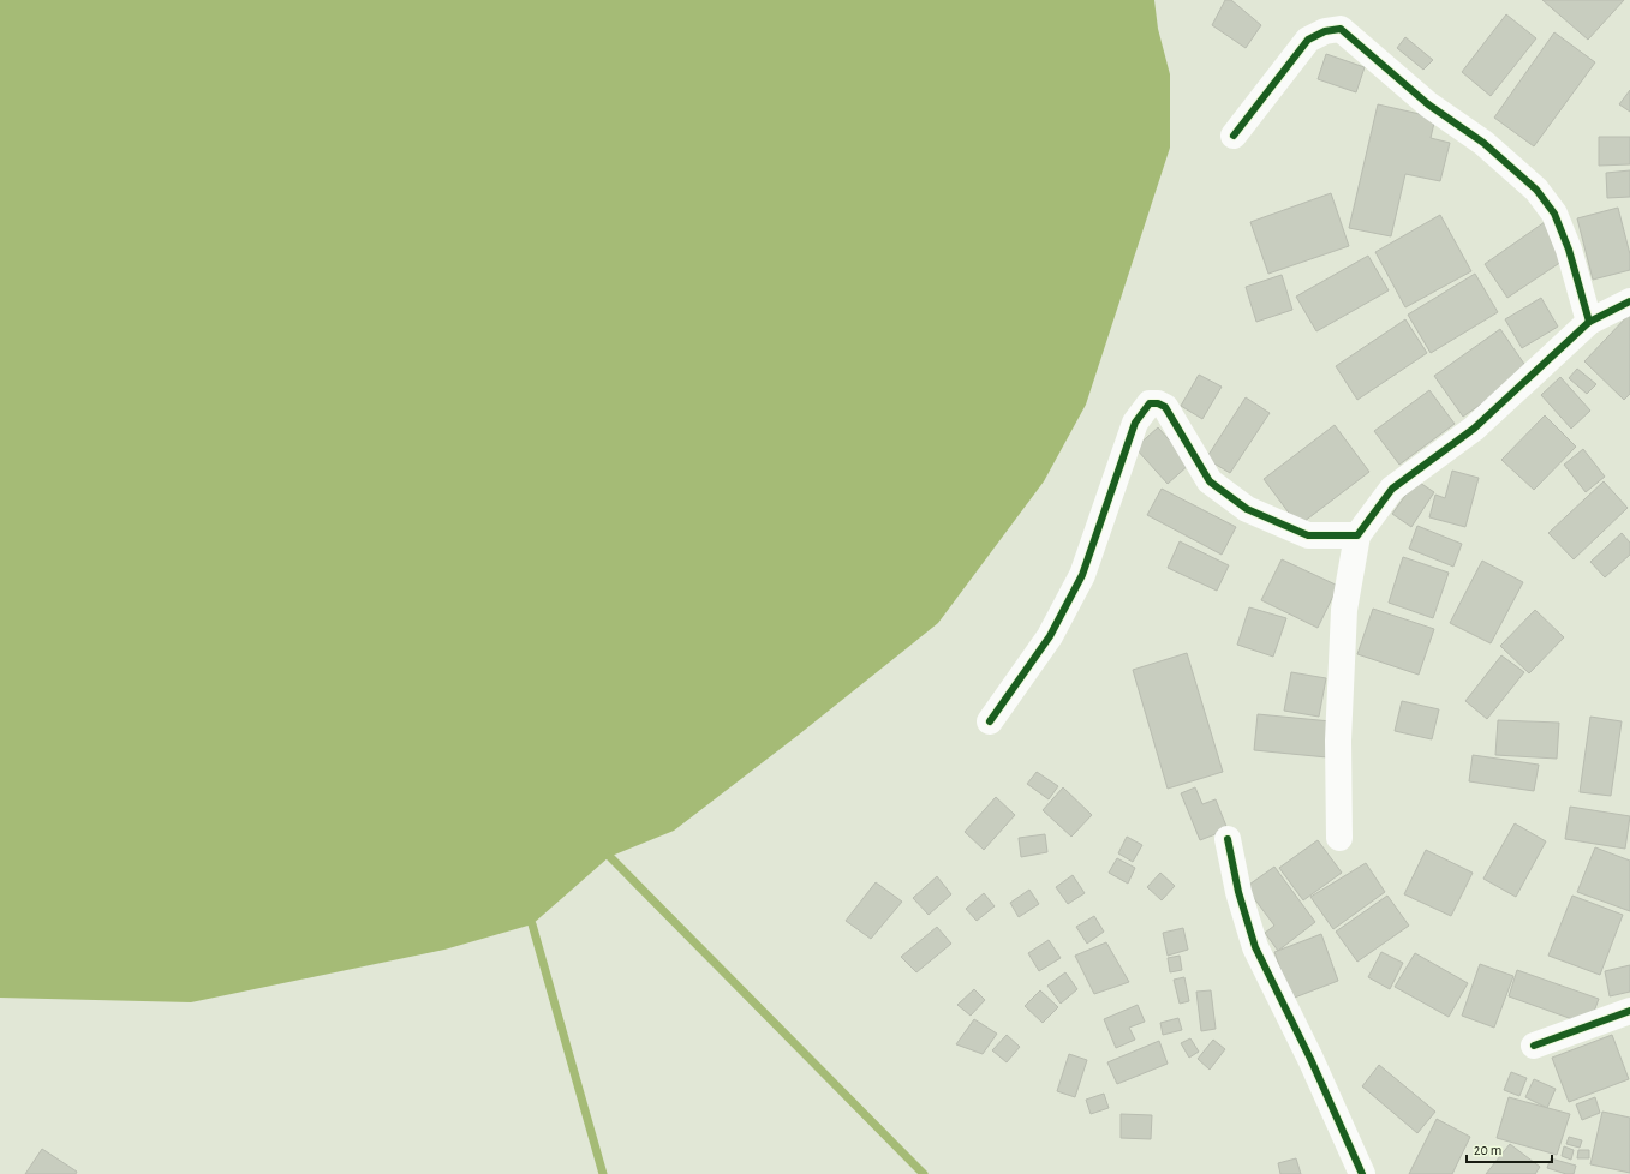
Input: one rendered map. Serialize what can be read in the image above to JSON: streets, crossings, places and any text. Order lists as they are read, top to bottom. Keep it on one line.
{"scale_bar":"20 m"}
